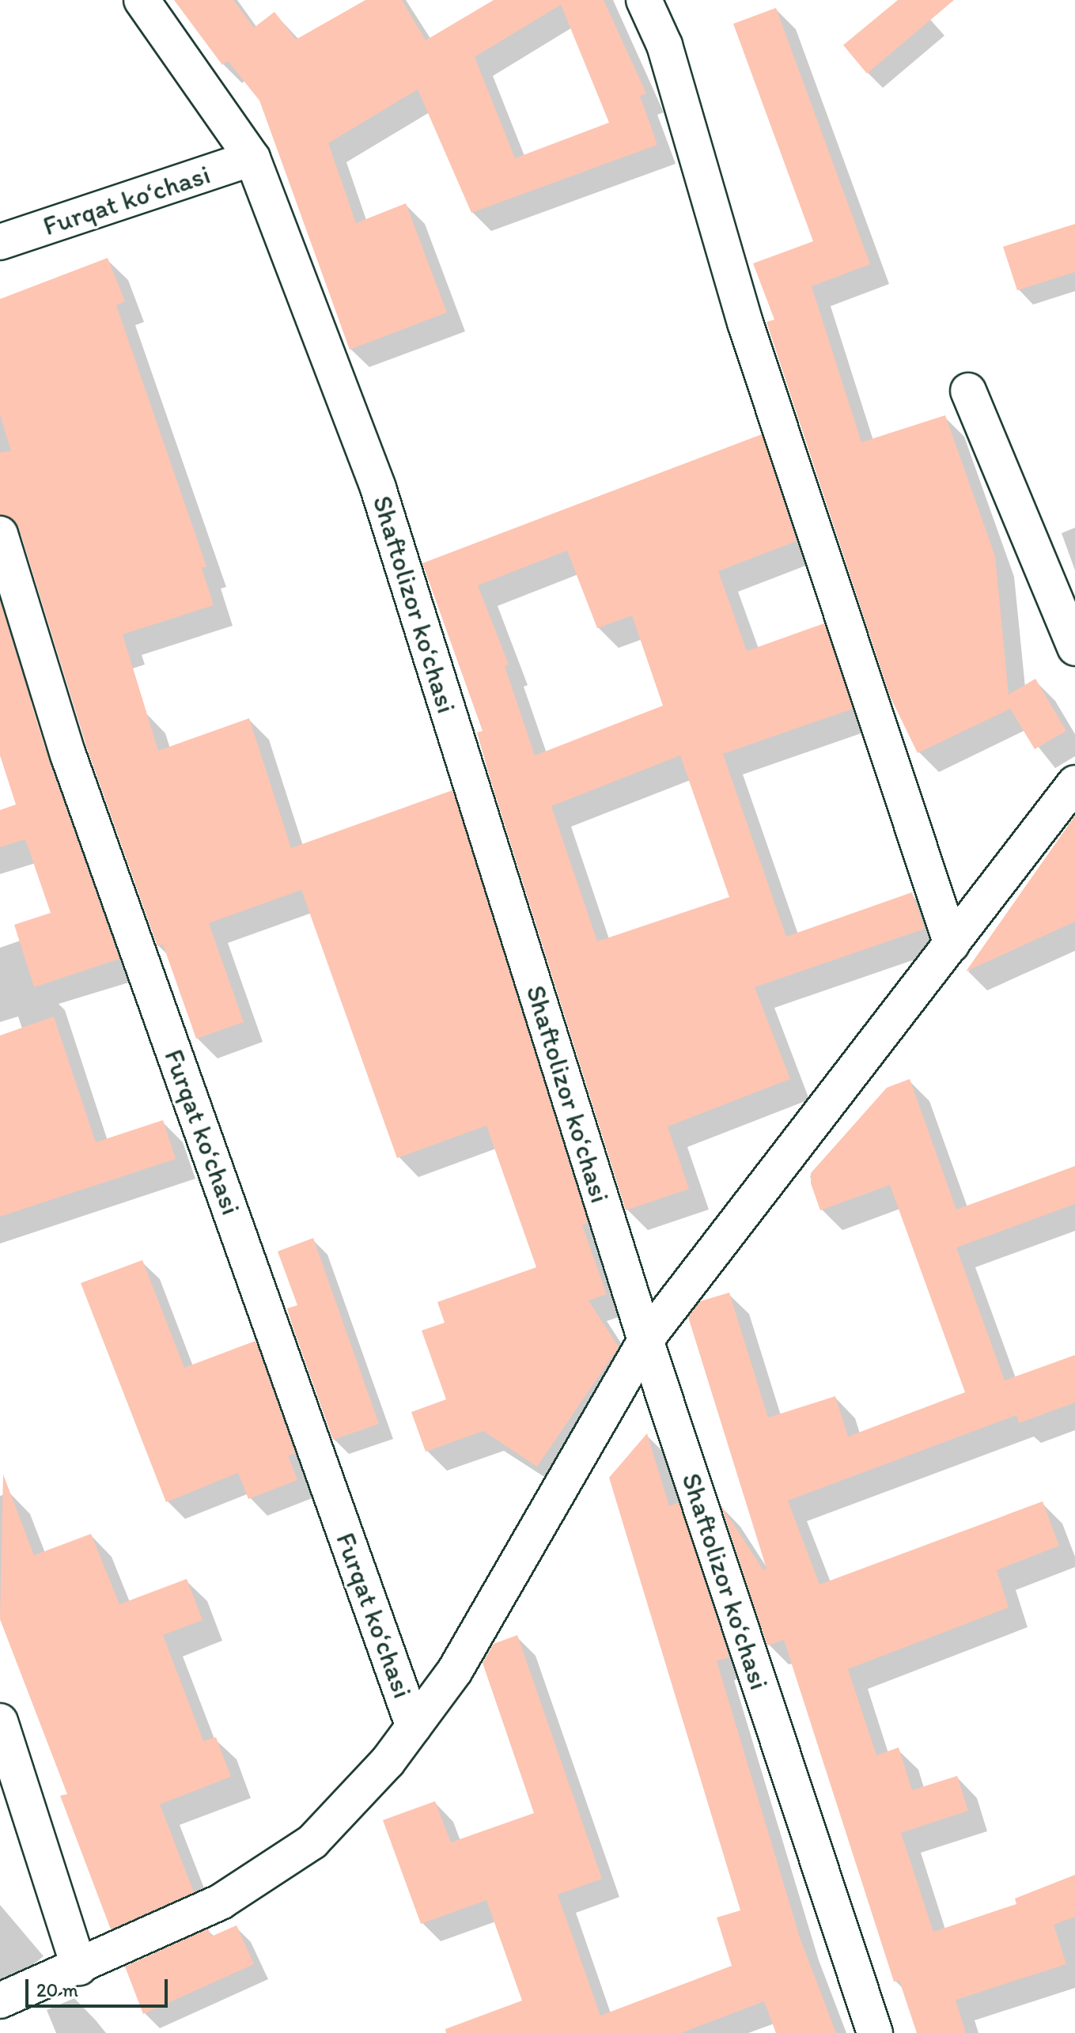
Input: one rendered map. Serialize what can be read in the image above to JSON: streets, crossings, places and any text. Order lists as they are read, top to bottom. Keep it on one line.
{"streets":{"street":["Furqat koʻchasi","Shaftolizor koʻchasi"]},"crossings":[["Furqat koʻchasi","Shaftolizor koʻchasi"]],"scale_bar":"20 m"}
